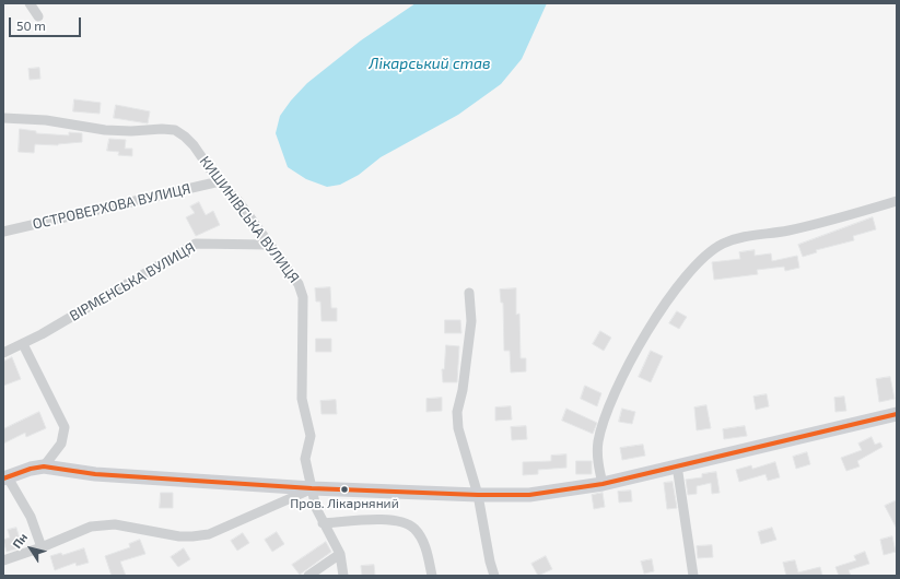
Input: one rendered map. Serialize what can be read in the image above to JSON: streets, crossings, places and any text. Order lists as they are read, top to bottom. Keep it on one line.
{"streets":{"street":["ОСТРОВЕРХОВА ВУЛИЦЯ","КИШИНІВСЬКА ВУЛИЦЯ","ВІРМЕНСЬКА ВУЛИЦЯ"]},"crossings":[["ОСТРОВЕРХОВА ВУЛИЦЯ","КИШИНІВСЬКА ВУЛИЦЯ"],["КИШИНІВСЬКА ВУЛИЦЯ","ВІРМЕНСЬКА ВУЛИЦЯ"]],"water":["Лікарський став"],"places":["Пров. Лікарняний"],"scale_bar":"50 m","north":"top left"}
